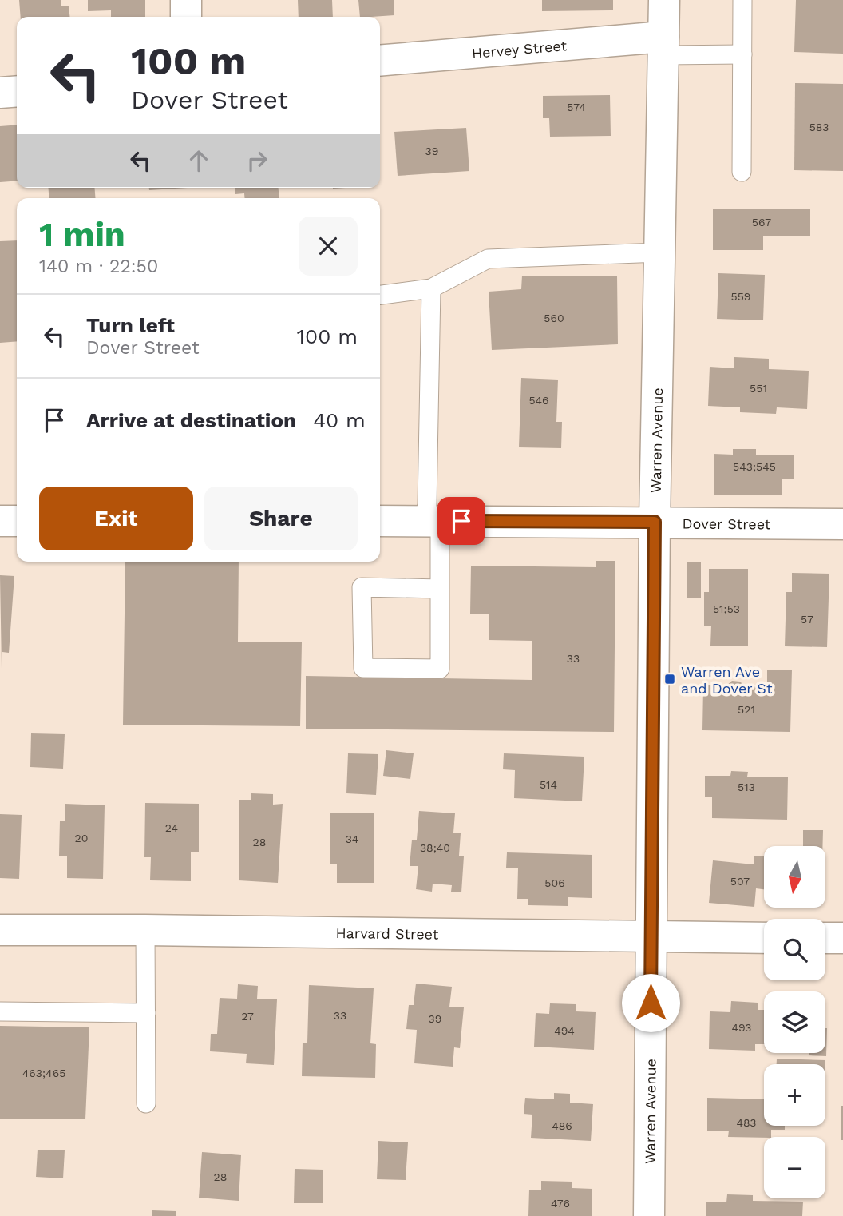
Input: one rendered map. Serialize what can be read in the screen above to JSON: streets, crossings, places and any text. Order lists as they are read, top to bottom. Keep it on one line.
{"streets":{"street":["Hervey Street","Warren Avenue","Dover Street","Harvard Street"]},"crossings":[["Hervey Street","Warren Avenue"],["Warren Avenue","Dover Street"],["Warren Avenue","Harvard Street"]],"places":{"transit":["Warren Ave and Dover St"]},"house_numbers":["574","583","39","567","559","560","551","546","543;545","51;53","57","33","521","514","513","24","20","34","28","38;40","507","506","33","27","39","493","494","463;465","483","486","28","476"],"north":"bottom","page":{"turn":["100 m","Dover Street"],"heading":["1 min","140 m · 22:50"],"list":[{"name":"Turn left","note":"Dover Street","value":"100 m"},{"name":"Arrive at destination","value":"40 m"}],"buttons":["Exit","Share"],"map_buttons":["+","−"]}}
